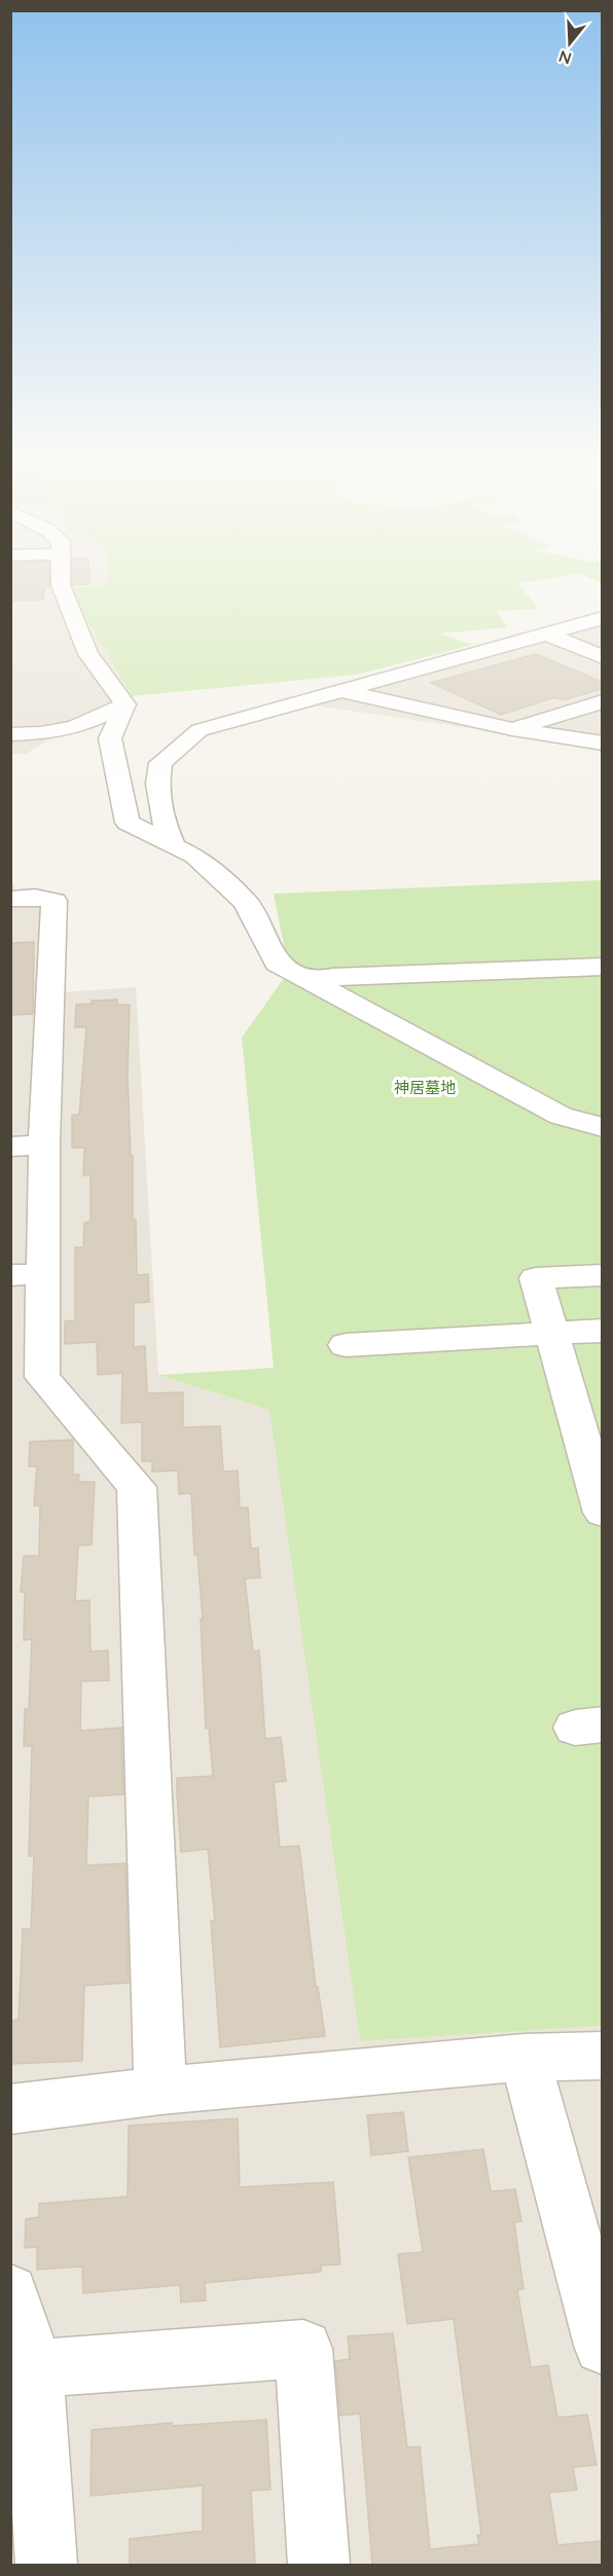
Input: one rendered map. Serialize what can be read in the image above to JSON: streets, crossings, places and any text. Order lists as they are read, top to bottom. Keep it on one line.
{"parks":["神居墓地"],"north":"bottom"}
